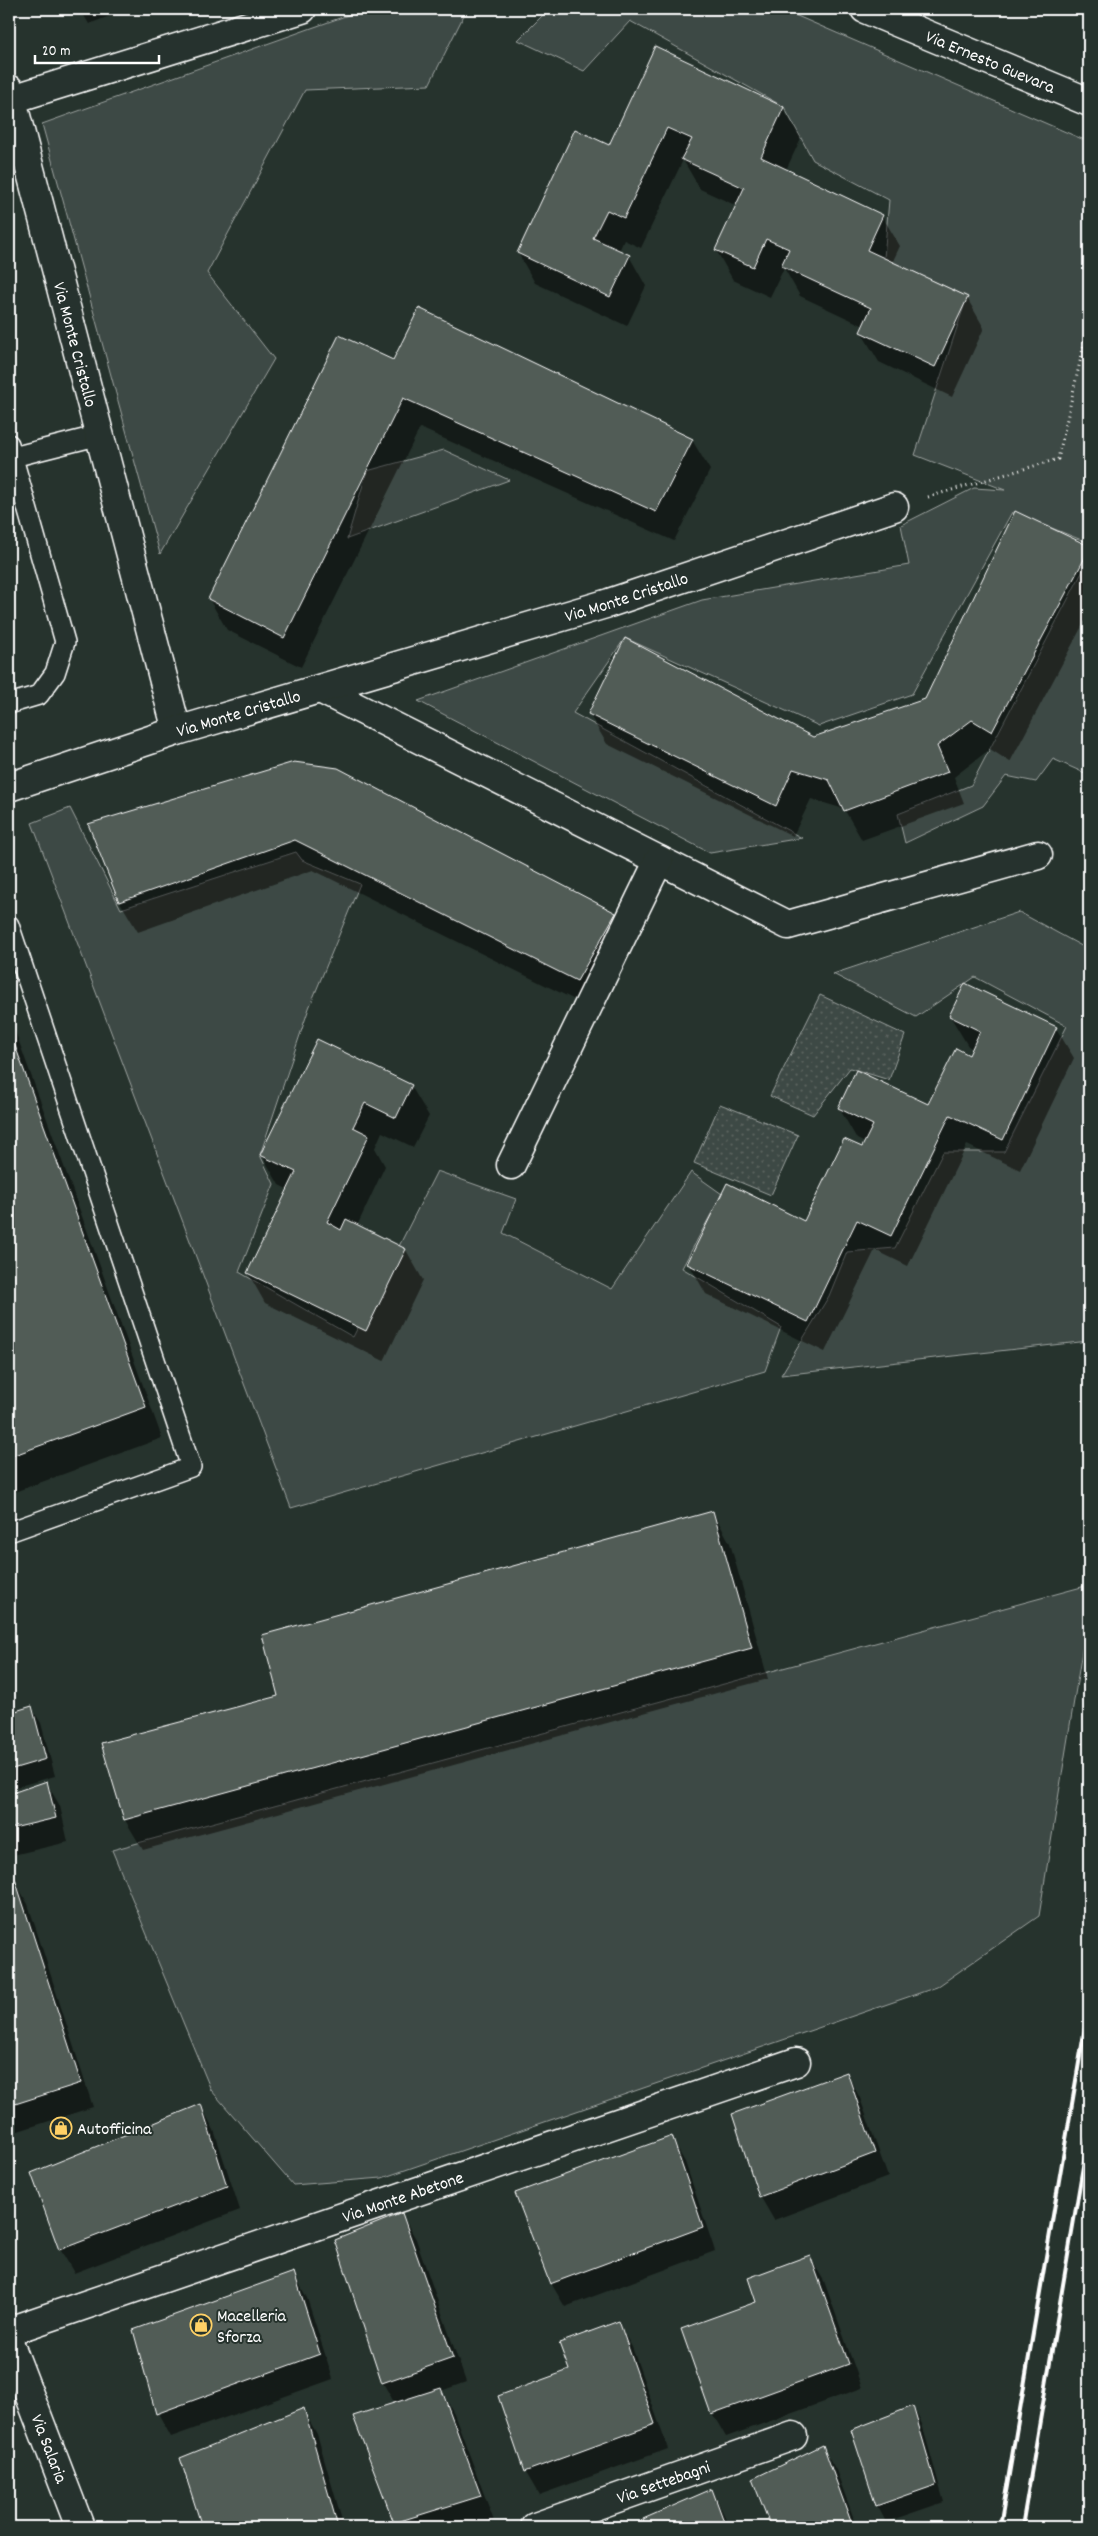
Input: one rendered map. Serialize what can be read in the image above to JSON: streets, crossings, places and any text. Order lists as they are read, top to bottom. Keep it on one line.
{"streets":{"street":["Via Ernesto Guevara","Via Monte Cristallo","Via Monte Abetone","Via Salaria","Via Settebagni"]},"places":{"shop":["Autofficina","Macelleria Sforza"]},"scale_bar":"20 m"}
